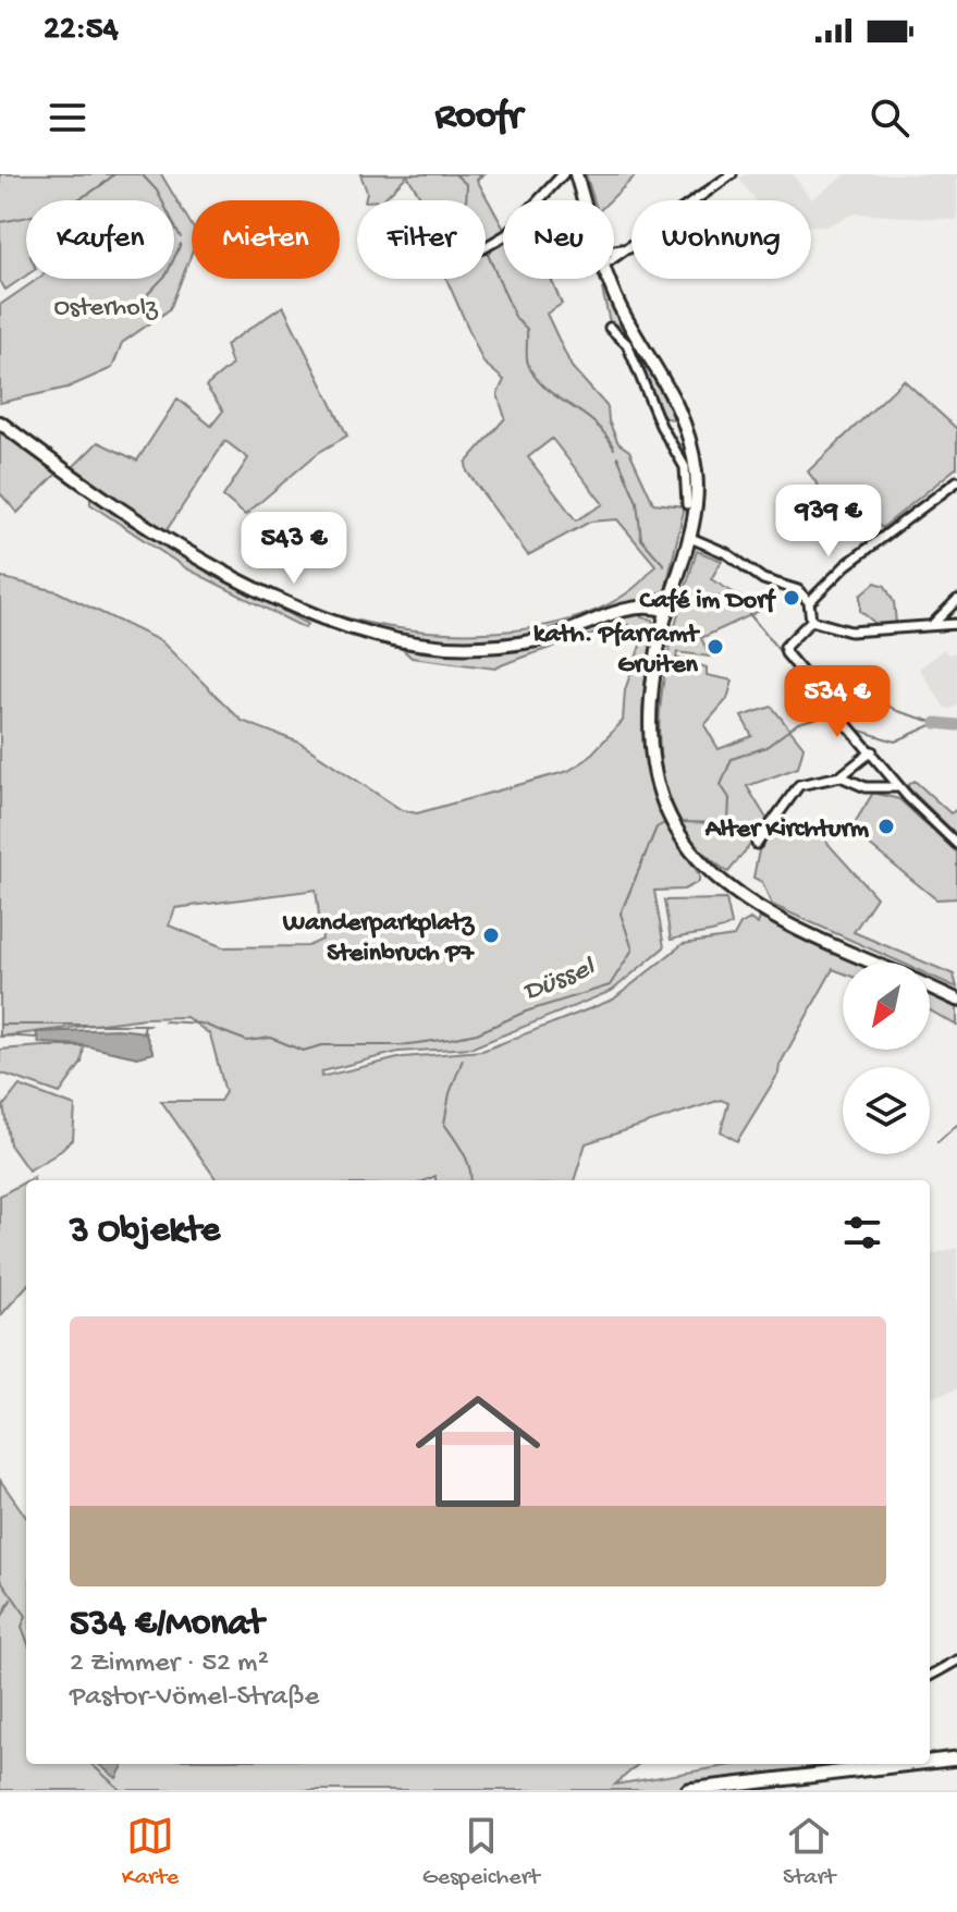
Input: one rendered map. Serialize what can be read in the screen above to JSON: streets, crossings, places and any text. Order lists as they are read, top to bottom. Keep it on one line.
{"water":["Düssel"],"parks":["Osterholz"],"places":["Café im Dorf","kath. Pfarramt Gruiten","Alter Kirchturm","Wanderparkplatz Steinbruch P7"],"north":"bottom left","page":{"status":"22:54","header":"Roofr","chip":["Kaufen","Mieten","Filter","Neu","Wohnung"],"price":["939 €","543 €","534 €"],"heading":"3 Objekte","list":[{"name":"534 €/Monat","note":"2 Zimmer · 52 m² · Pastor-Vömel-Straße"}],"tabs":["Karte","Gespeichert","Start"]}}
